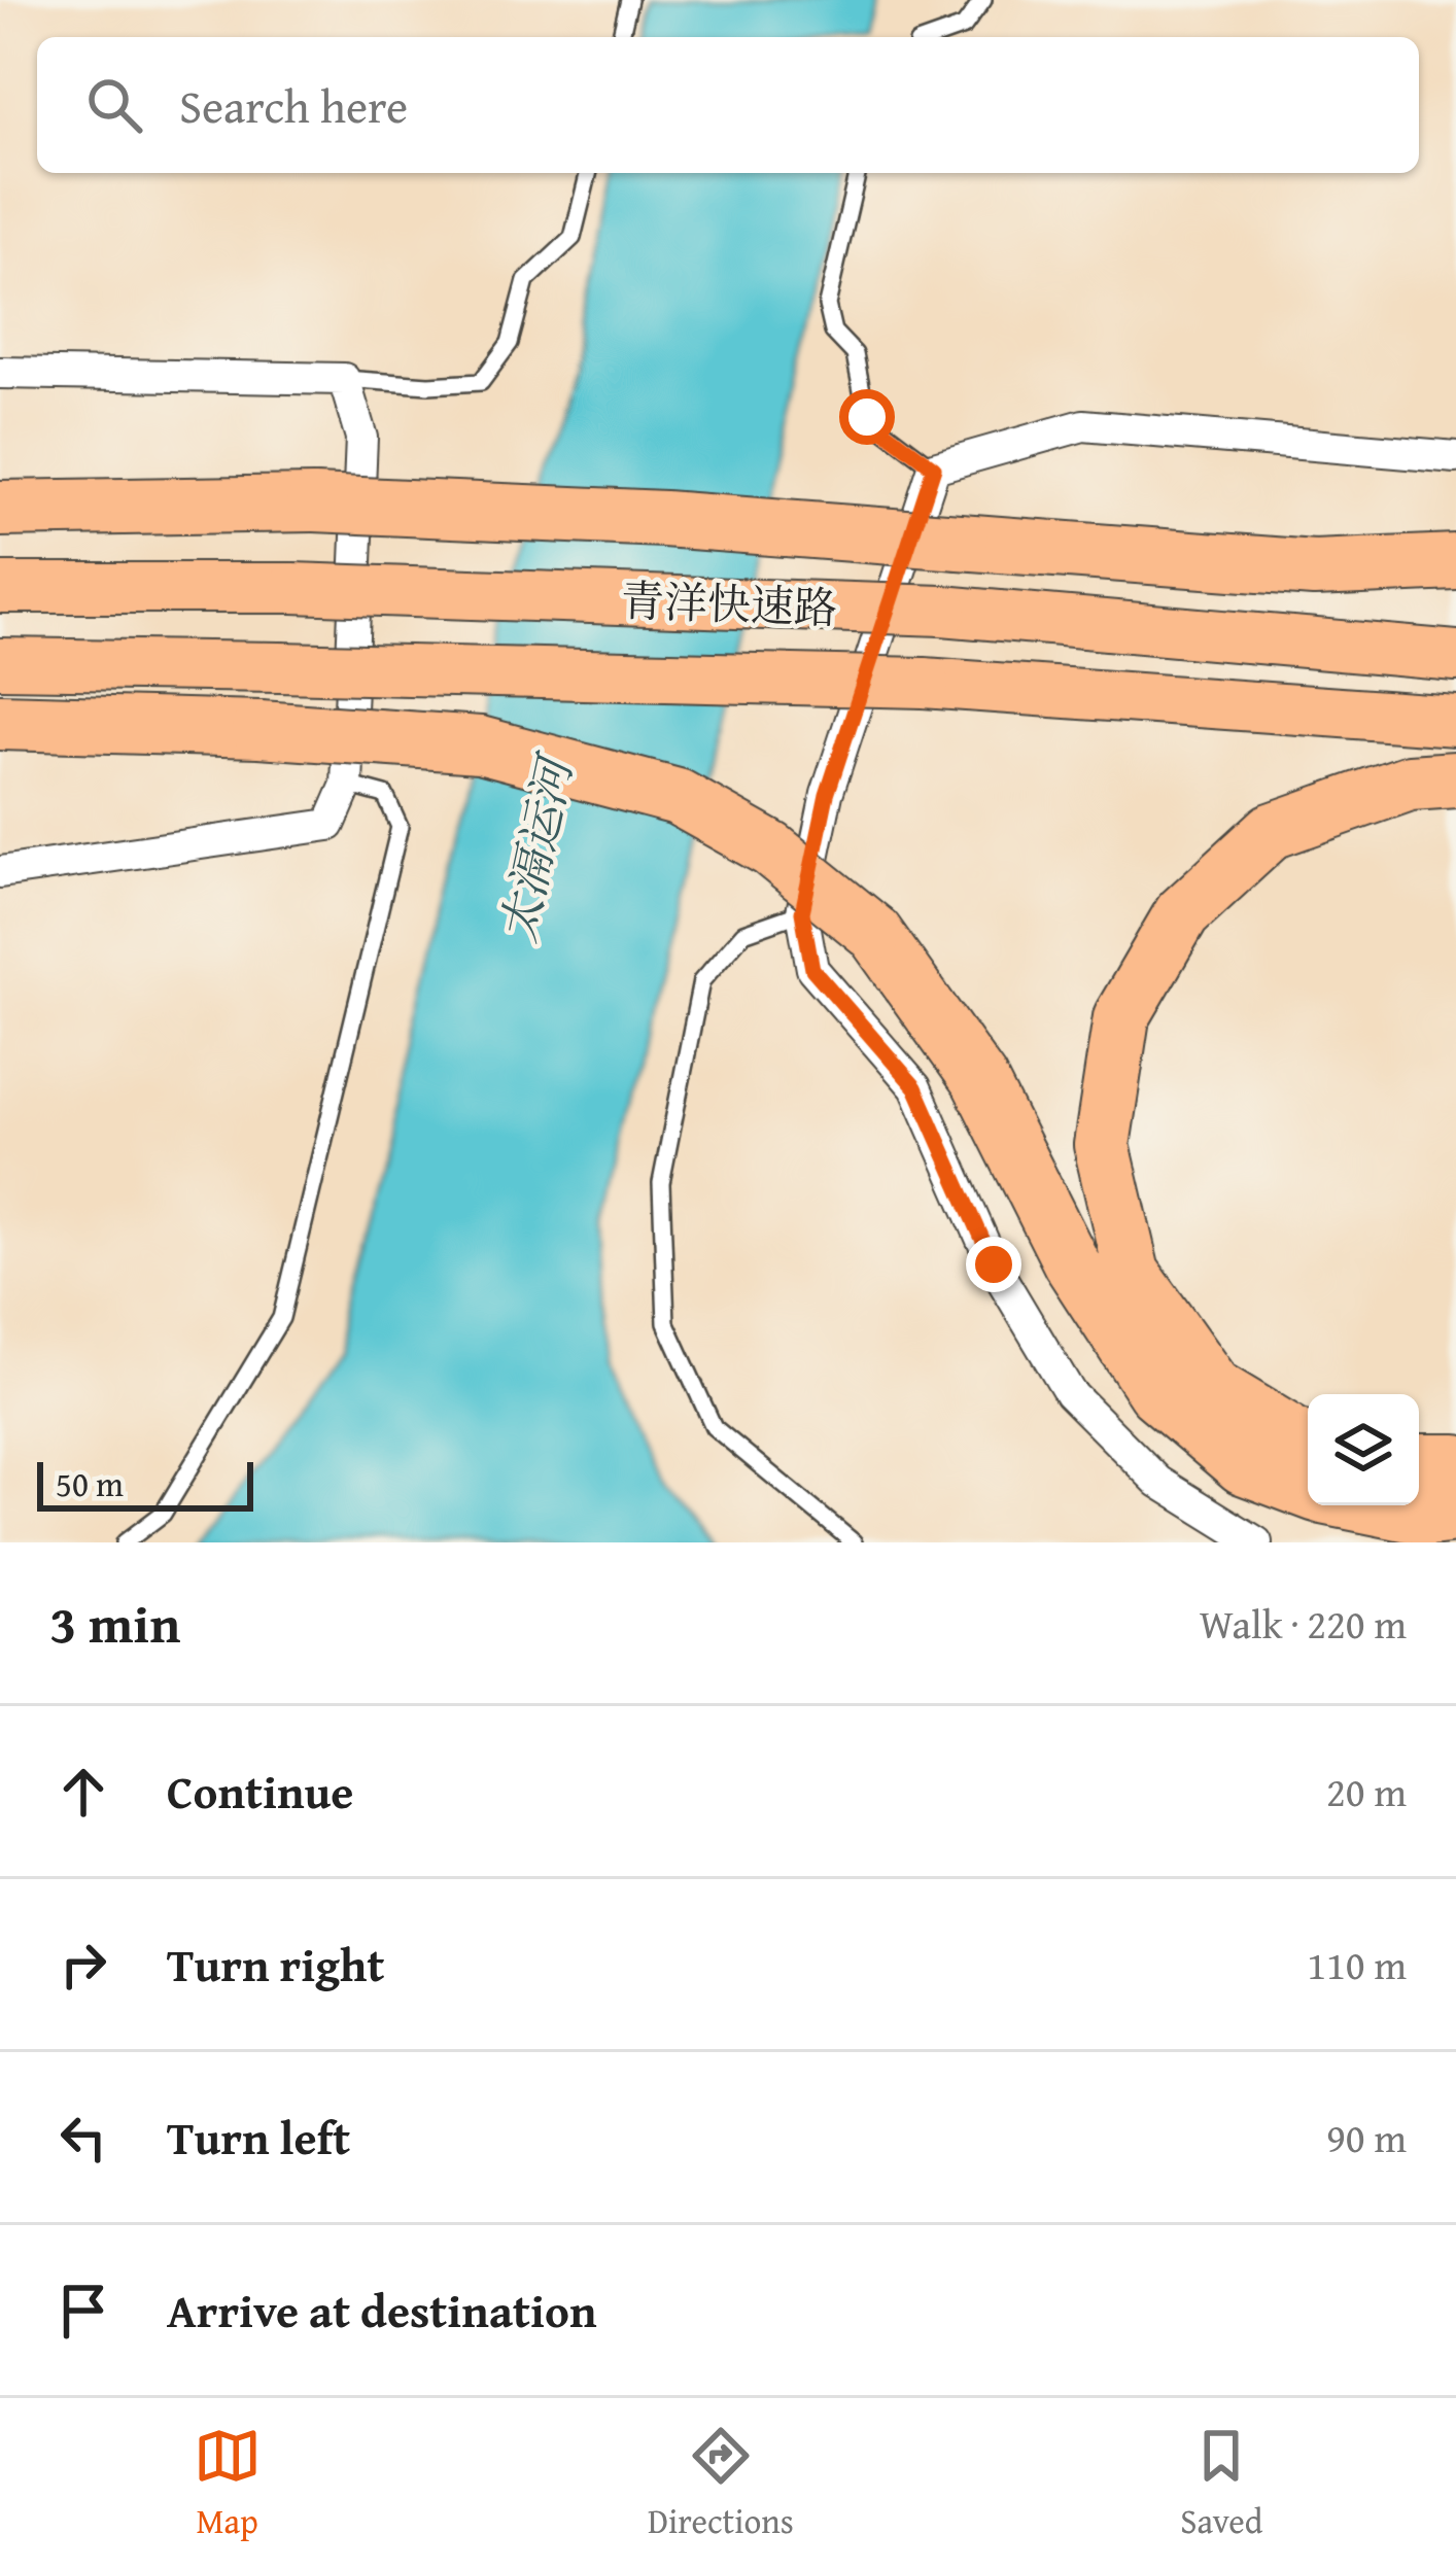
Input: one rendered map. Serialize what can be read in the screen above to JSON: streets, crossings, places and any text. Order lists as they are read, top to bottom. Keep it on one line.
{"streets":{"highway":["青洋快速路"]},"water":["太滆运河"],"scale_bar":"50 m","page":{"search":"Search here","scale":"50 m","heading":["3 min","Walk · 220 m"],"list":[["Continue","20 m"],["Turn right","110 m"],["Turn left","90 m"],"Arrive at destination"],"nav":["Map","Directions","Saved"]}}
